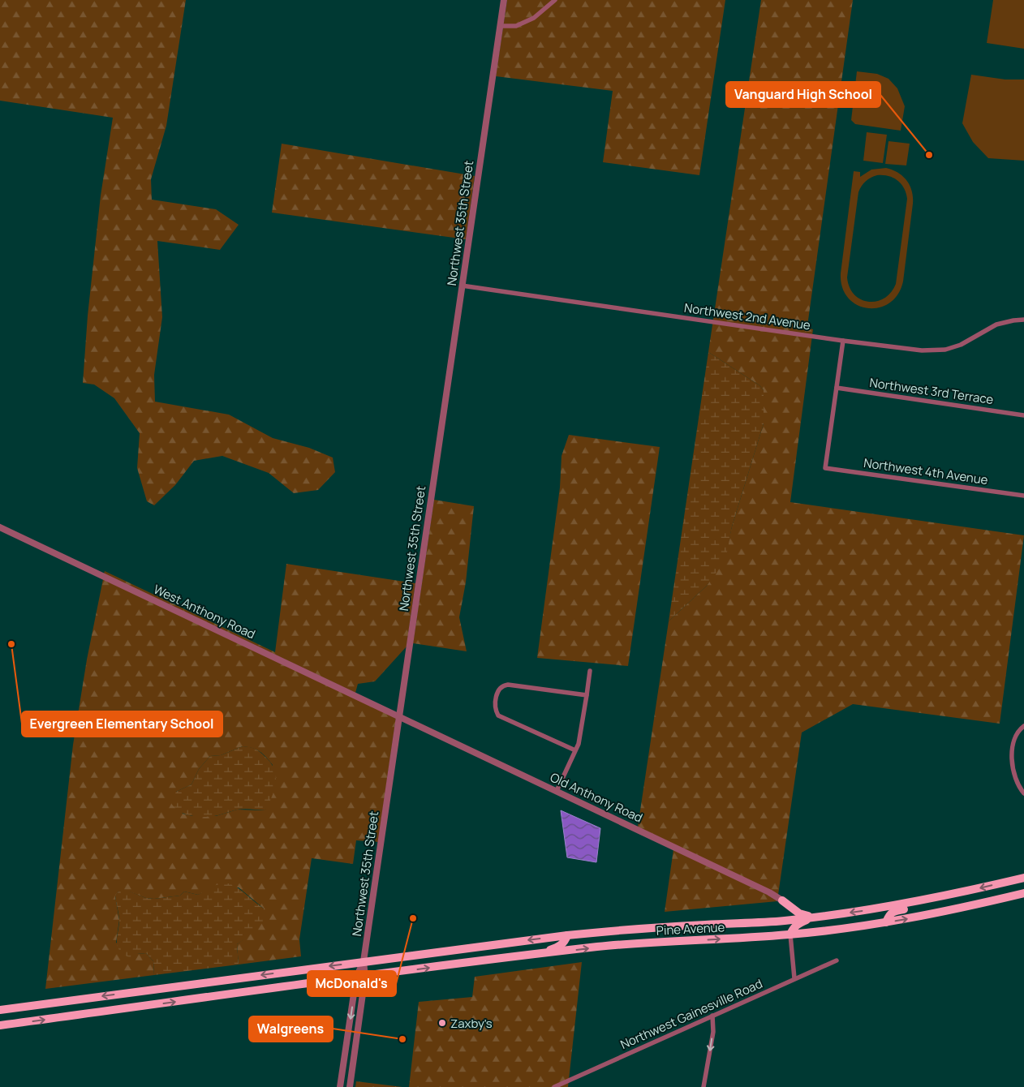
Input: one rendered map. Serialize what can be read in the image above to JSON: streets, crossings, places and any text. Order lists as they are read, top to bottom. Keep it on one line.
{"streets":{"highway":["Pine Avenue"],"street":["Northwest 35th Street","Northwest 2nd Avenue","Northwest 3rd Terrace","Northwest 4th Avenue","West Anthony Road","Old Anthony Road","Northwest Gainesville Road"]},"crossings":[["Northwest 35th Street","Northwest 2nd Avenue"],["Northwest 35th Street","West Anthony Road"],["Northwest 35th Street","Old Anthony Road"],["Northwest 35th Street","Pine Avenue"],["Northwest 3rd Terrace","Northwest 4th Avenue"],["West Anthony Road","Old Anthony Road"]],"places":["Vanguard High School","Evergreen Elementary School","McDonald's","Zaxby's","Walgreens"]}
